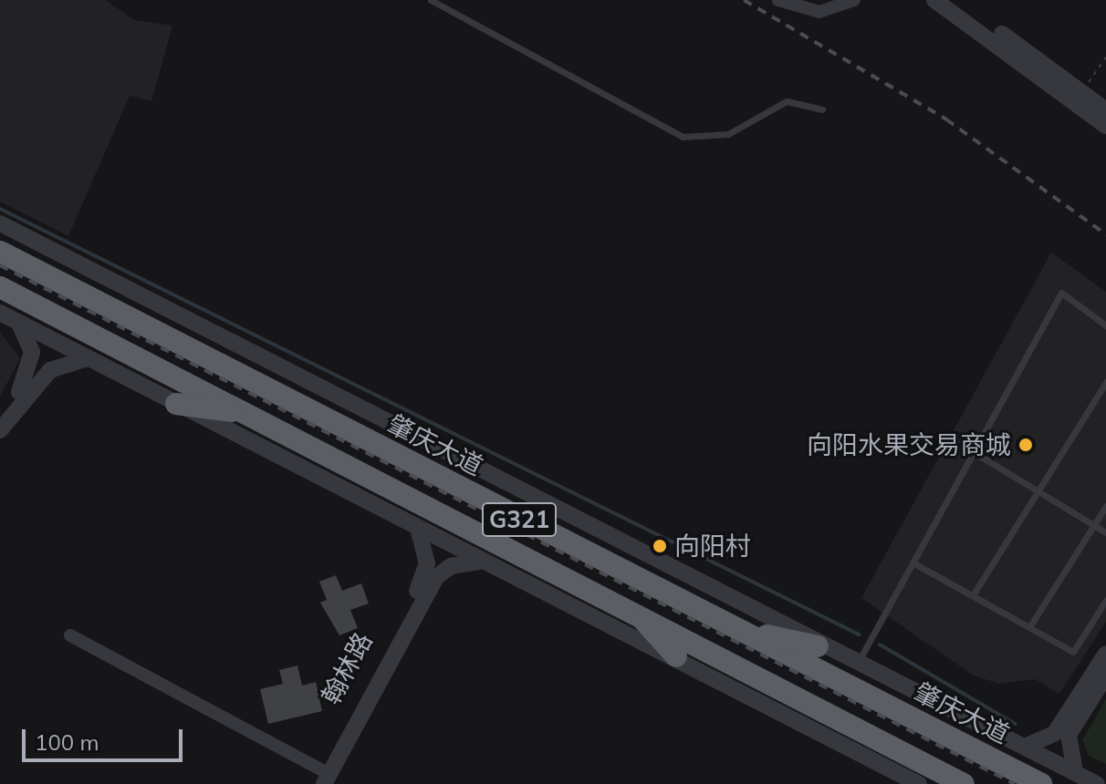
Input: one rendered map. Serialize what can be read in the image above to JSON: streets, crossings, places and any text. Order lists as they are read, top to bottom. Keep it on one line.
{"streets":{"highway":["肇庆大道","G321"],"street":["翰林路"]},"places":["向阳水果交易商城","向阳村"],"scale_bar":"100 m"}
